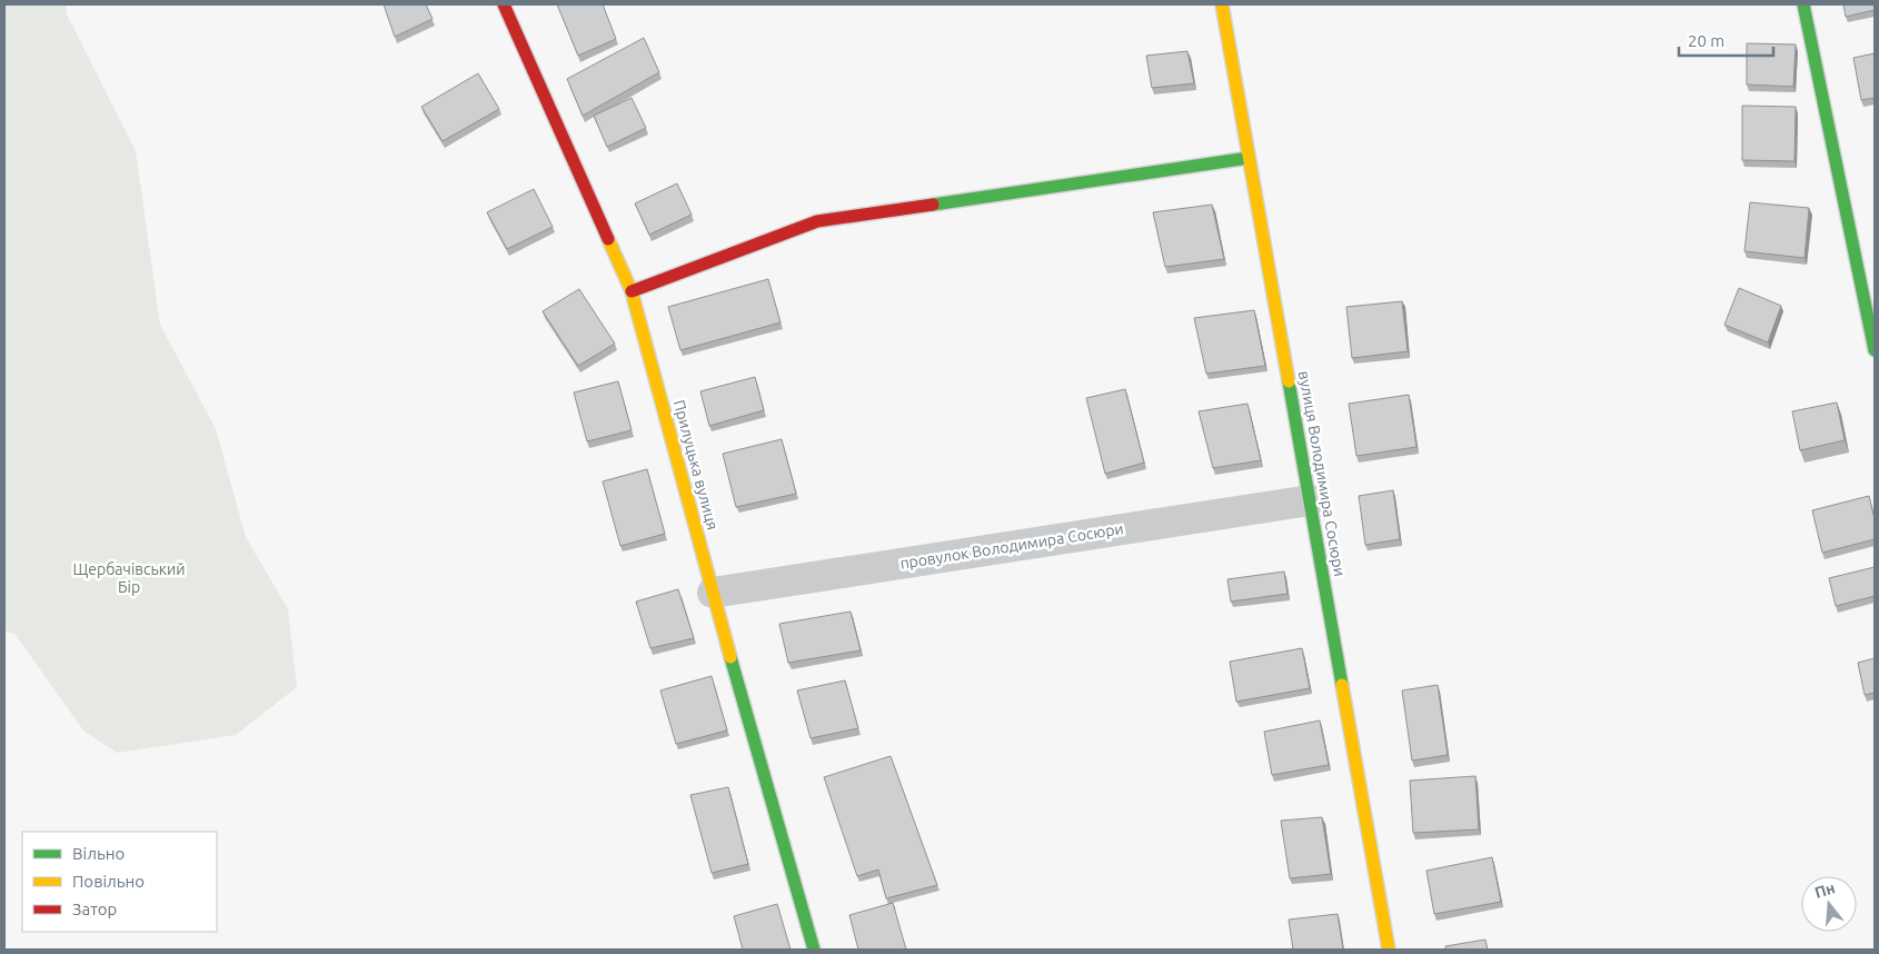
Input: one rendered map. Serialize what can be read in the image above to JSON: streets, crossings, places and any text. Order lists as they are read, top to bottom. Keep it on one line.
{"streets":{"street":["Прилуцька вулиця","вулиця Володимира Сосюри","провулок Володимира Сосюри"]},"crossings":[["Прилуцька вулиця","провулок Володимира Сосюри"],["вулиця Володимира Сосюри","провулок Володимира Сосюри"]],"parks":["Щербачівський Бір"],"legend":["Вільно","Повільно","Затор"],"scale_bar":"20 m","north":"top"}
